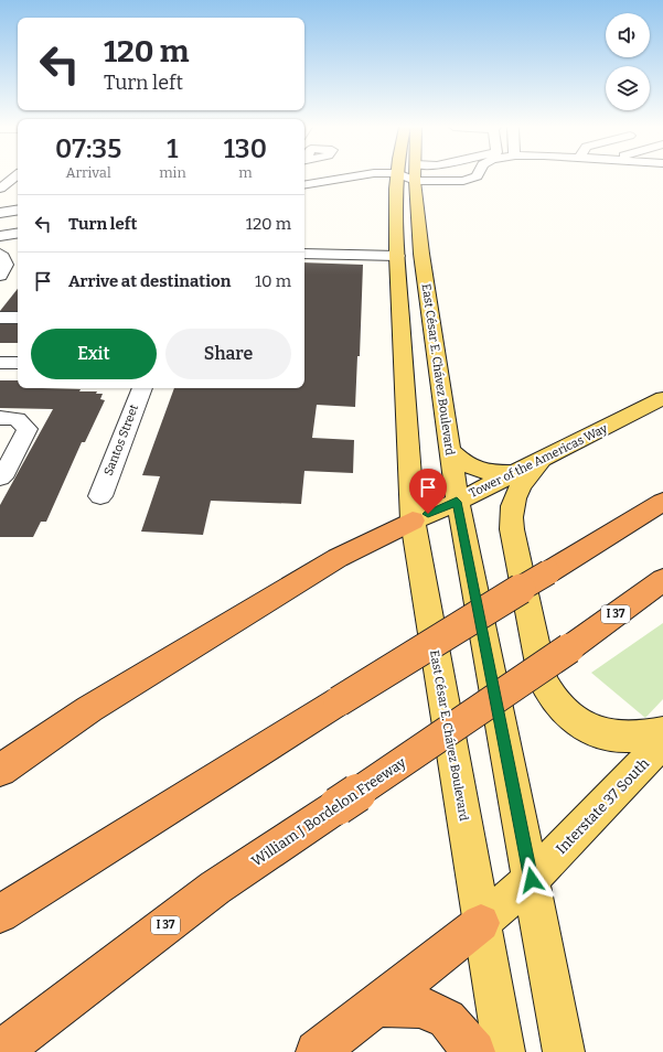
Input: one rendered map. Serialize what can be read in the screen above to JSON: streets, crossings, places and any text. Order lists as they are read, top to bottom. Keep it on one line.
{"streets":{"highway":["I 37","William J Bordelon Freeway"],"main road":["East César E. Chávez Boulevard","Tower of the Americas Way","Interstate 37 South"],"street":["Santos Street"]},"crossings":[["East César E. Chávez Boulevard","Tower of the Americas Way"],["East César E. Chávez Boulevard","Interstate 37 South"]],"page":{"turn":["120 m","Turn left"],"eta":["07:35","Arrival","1","min","130","m"],"list":[{"name":"Turn left","value":"120 m"},{"name":"Arrive at destination","value":"10 m"}],"buttons":["Exit","Share"]}}
